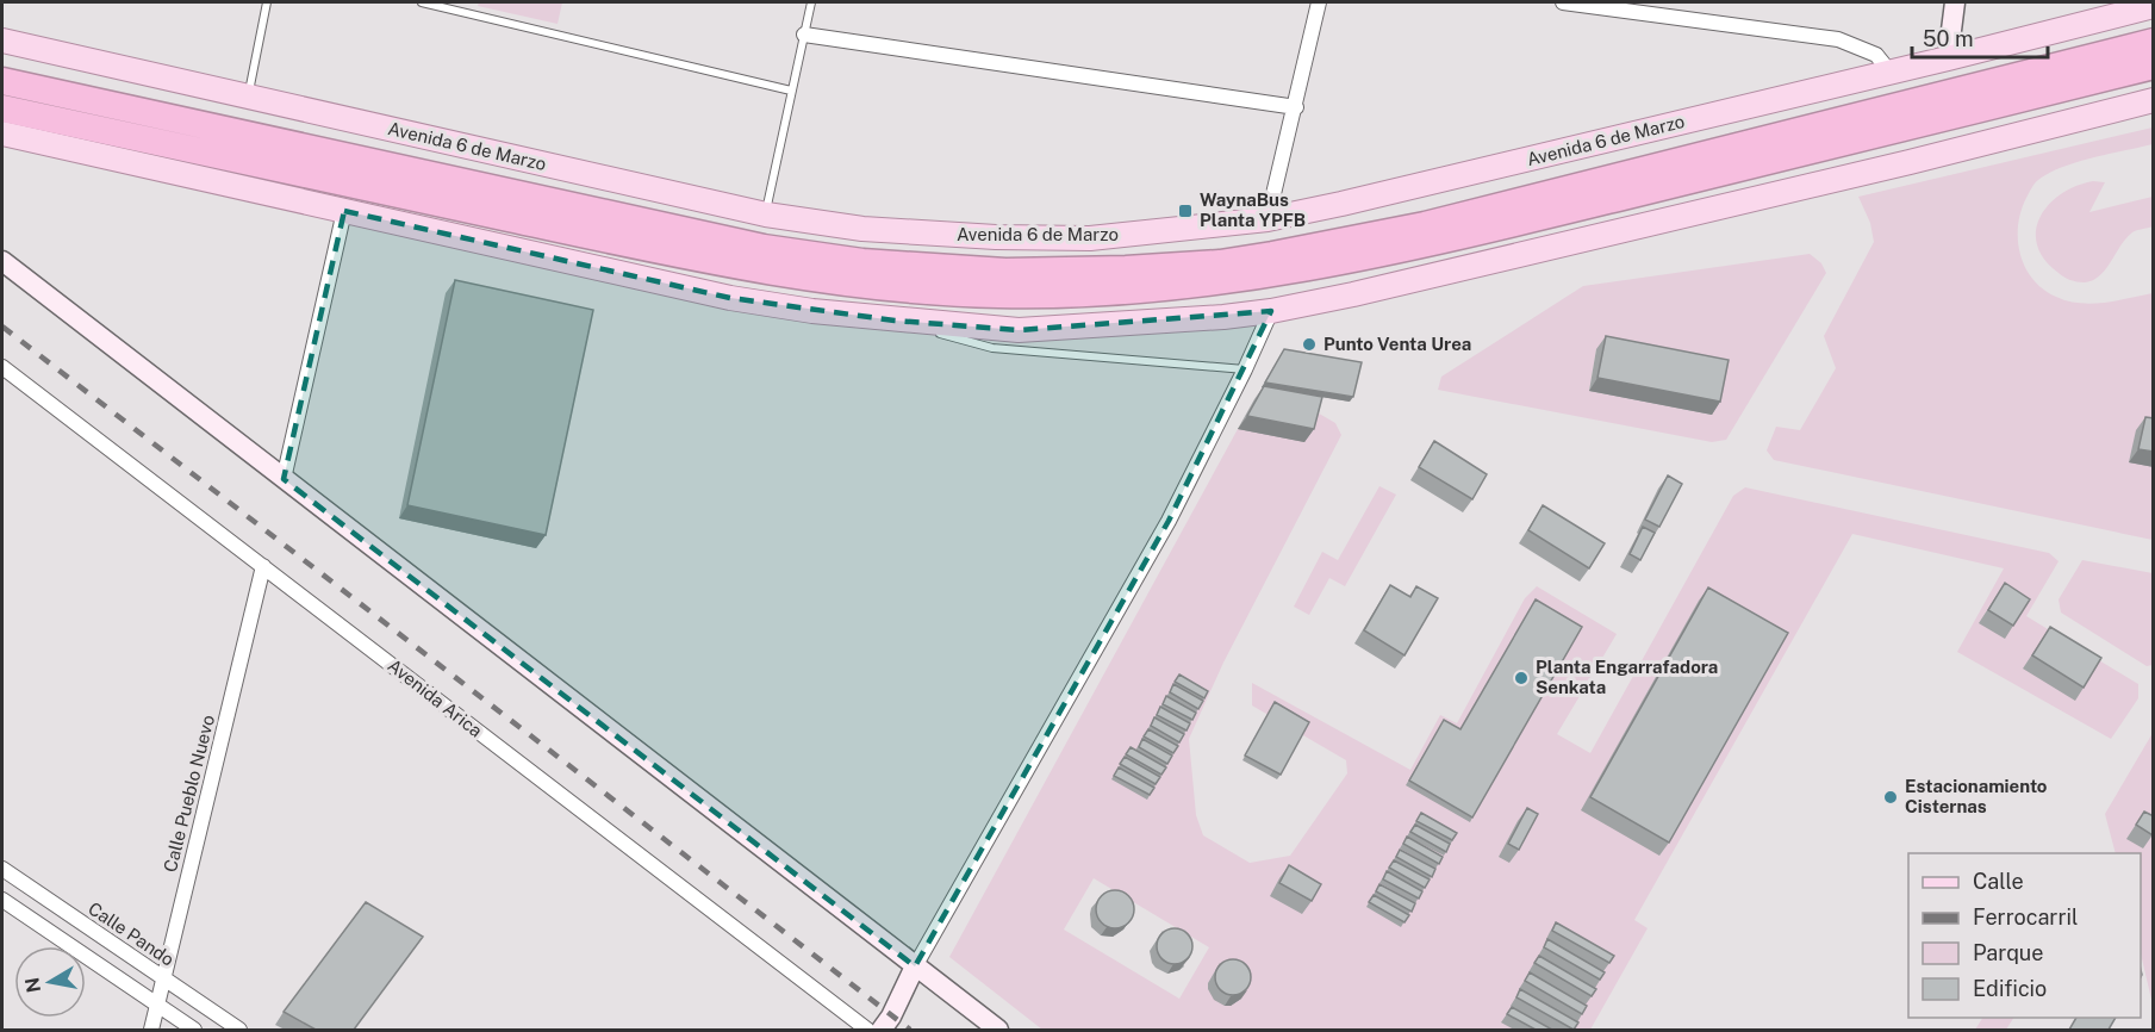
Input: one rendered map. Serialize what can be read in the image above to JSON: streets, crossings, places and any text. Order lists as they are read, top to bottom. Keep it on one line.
{"streets":{"highway":["Avenida 6 de Marzo"],"street":["Avenida Arica","Calle Pueblo Nuevo","Calle Pando"]},"crossings":[["Avenida Arica","Calle Pueblo Nuevo"],["Calle Pueblo Nuevo","Calle Pando"]],"places":{"transit":["WaynaBus Planta YPFB"],"other":["Punto Venta Urea","Planta Engarrafadora Senkata","Estacionamiento Cisternas"]},"legend":["Calle","Ferrocarril","Parque","Edificio"],"scale_bar":"50 m","north":"left"}
